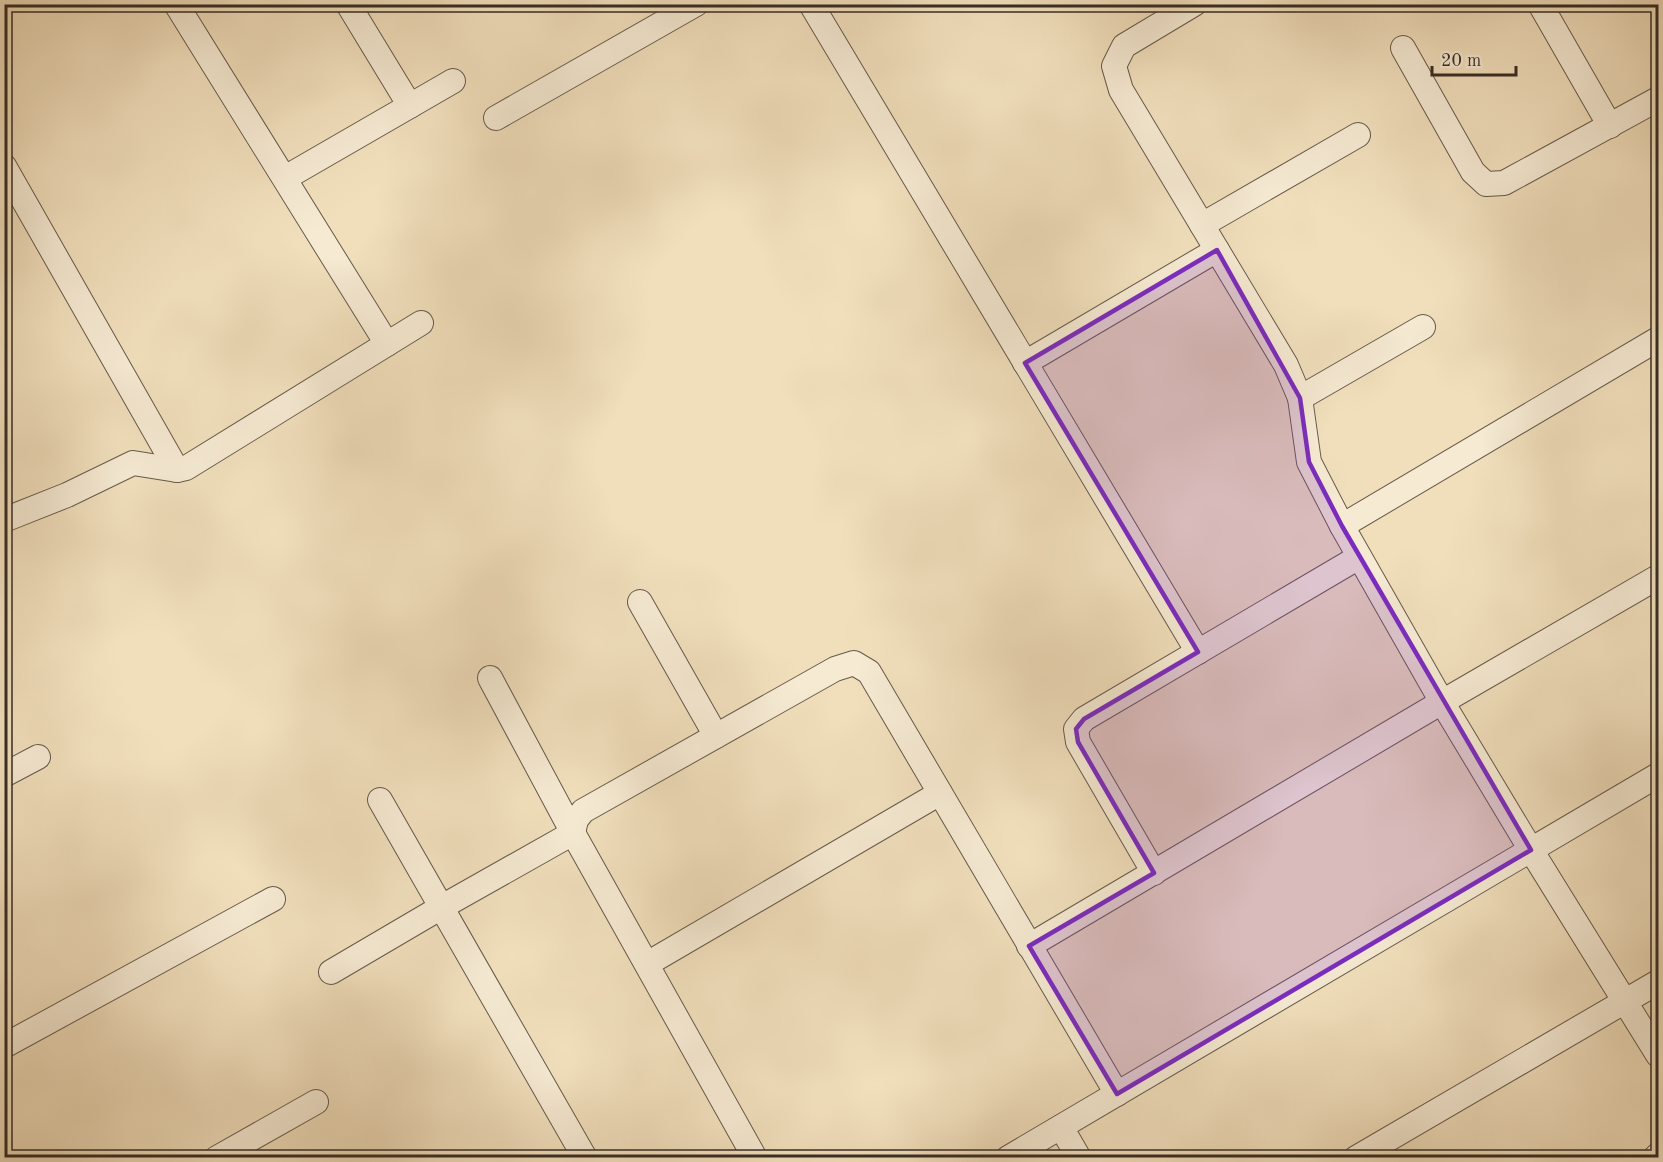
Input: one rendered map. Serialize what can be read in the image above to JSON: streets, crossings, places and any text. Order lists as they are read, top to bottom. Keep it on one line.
{"scale_bar":"20 m"}
